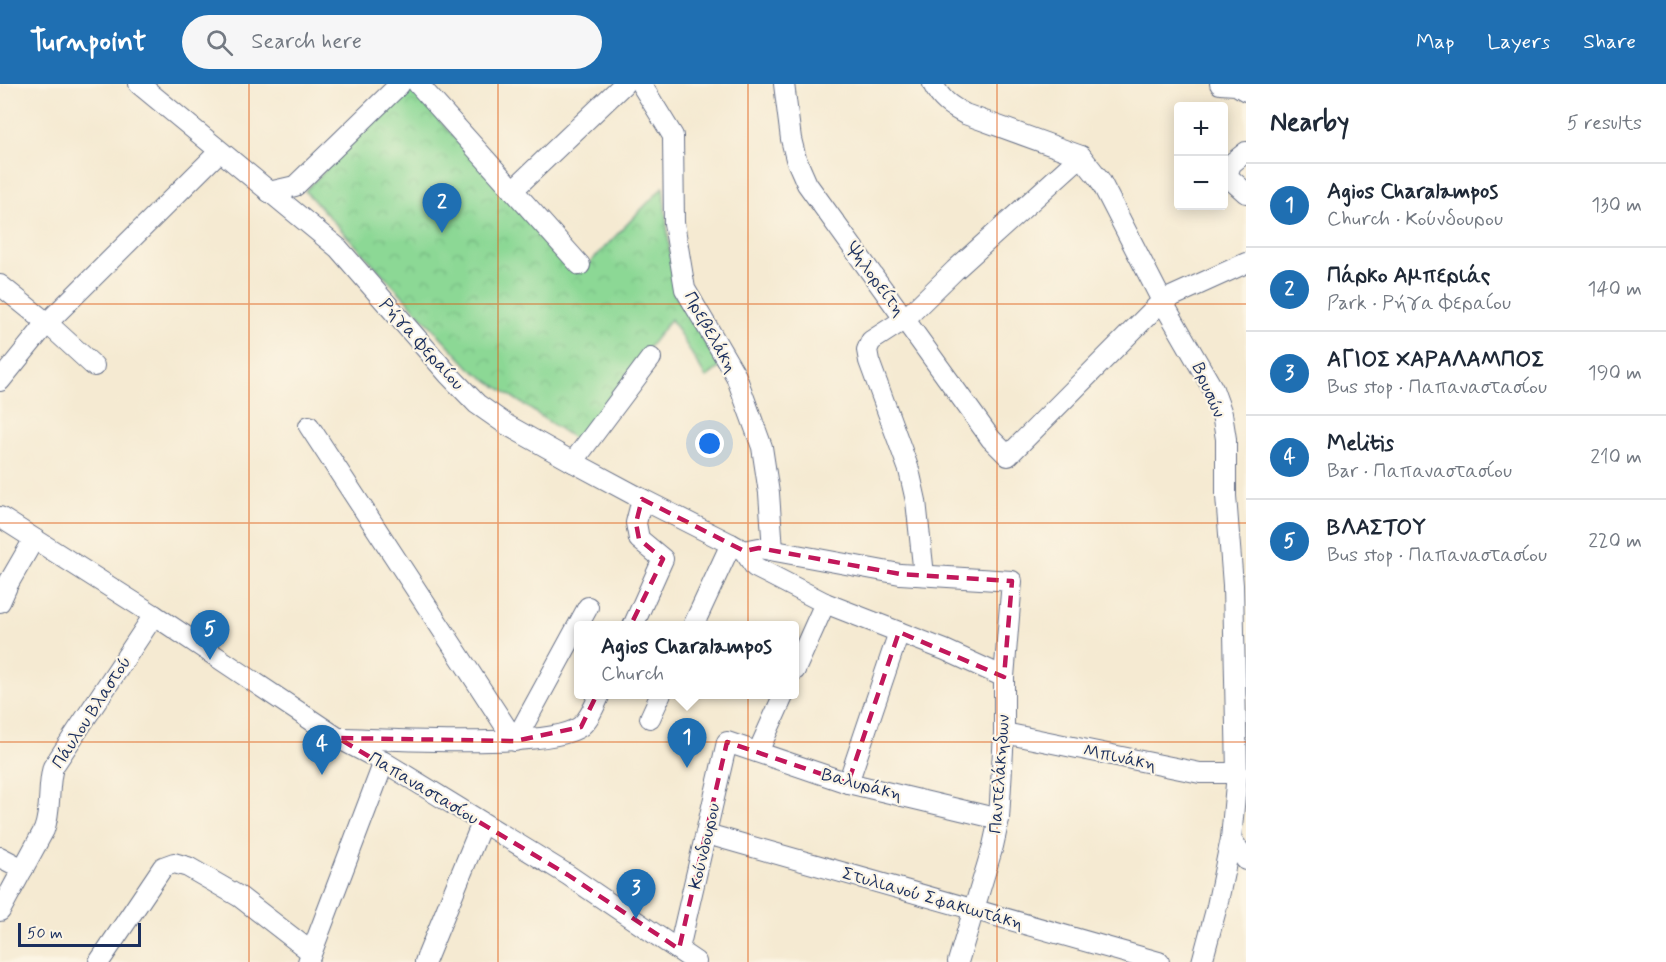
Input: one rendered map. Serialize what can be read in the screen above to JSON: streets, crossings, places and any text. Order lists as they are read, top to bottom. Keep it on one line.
{"streets":{"street":["Ψηλορείτη","Πρεβελάκη","Ρήγα Φεραίου","Βρυσών","Πάυλου Βλαστού","Μπινάκη","Παντελάκηδων","Βαλυράκη","Παπαναστασίου","Κούνδουρου","Στυλιανού Σφακιωτάκη"]},"crossings":[["Ψηλορείτη","Βρυσών"],["Βρυσών","Μπινάκη"],["Πάυλου Βλαστού","Παπαναστασίου"],["Μπινάκη","Παντελάκηδων"],["Παντελάκηδων","Βαλυράκη"],["Παντελάκηδων","Στυλιανού Σφακιωτάκη"],["Βαλυράκη","Κούνδουρου"],["Παπαναστασίου","Κούνδουρου"],["Κούνδουρου","Στυλιανού Σφακιωτάκη"]],"scale_bar":"50 m","page":{"header":"Turnpoint","search":"Search here","nav":["Map","Layers","Share"],"heading":["Nearby","5 results"],"map_buttons":["+","−"],"list":[{"mark":"1","name":"Agios Charalampos","note":"Church · Κούνδουρου","value":"130 m"},{"mark":"2","name":"Πάρκο Αμπεριάς","note":"Park · Ρήγα Φεραίου","value":"140 m"},{"mark":"3","name":"ΑΓΙΟΣ ΧΑΡΑΛΑΜΠΟΣ","note":"Bus stop · Παπαναστασίου","value":"190 m"},{"mark":"4","name":"Melitis","note":"Bar · Παπαναστασίου","value":"210 m"},{"mark":"5","name":"ΒΛΑΣΤΟΥ","note":"Bus stop · Παπαναστασίου","value":"220 m"}],"pins":["2","5","1","4","3"],"popup":["Agios Charalampos","Church"],"scale":"50 m"}}
